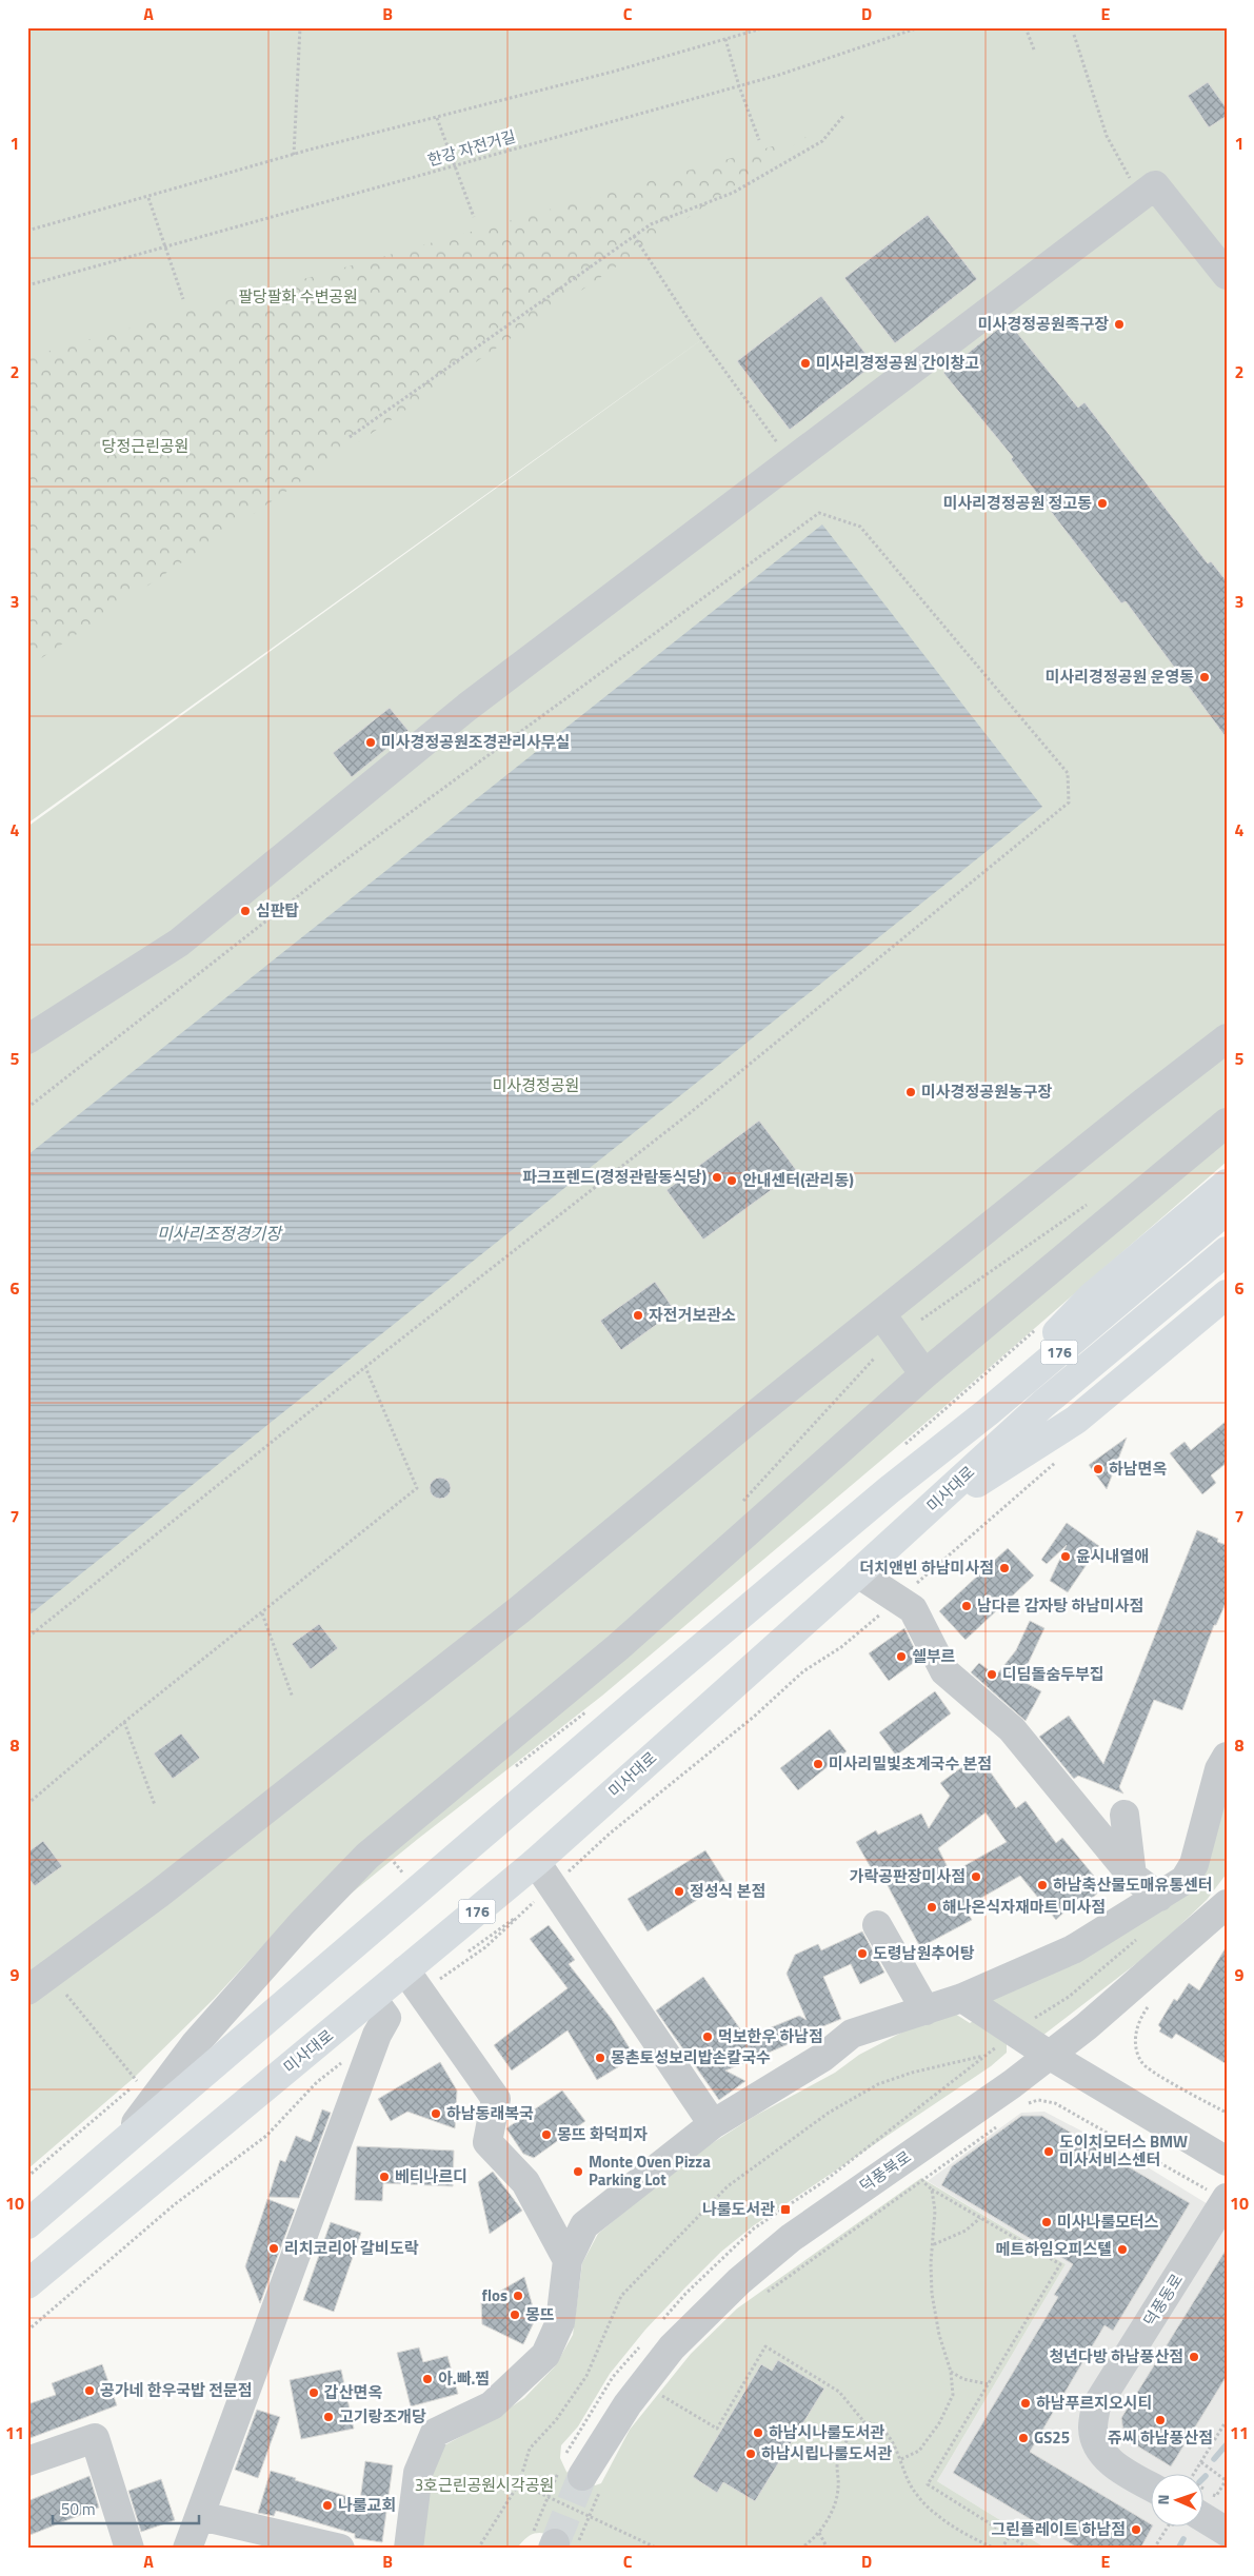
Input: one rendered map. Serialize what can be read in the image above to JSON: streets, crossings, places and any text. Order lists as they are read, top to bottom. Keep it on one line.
{"streets":{"main road":["176","미사대로"],"street":["덕풍북로","덕풍동로"],"path":["한강 자전거길"]},"water":["미사리조정경기장"],"parks":["팔당팔화 수변공원","당정근린공원","미사경정공원","3호근린공원시각공원"],"places":{"other":["미사경정공원족구장","미사리경정공원 간이창고","미사리경정공원 정고동","미사리경정공원 운영동","미사경정공원조경관리사무실","심판탑","미사경정공원농구장","파크프렌드(경정관람동식당)","안내센터(관리동)","자전거보관소","하남면옥","윤시내열애","더치앤빈 하남미사점","남다른 감자탕 하남미사점","쉘부르","디딤돌숨두부집","미사리밀빛초계국수 본점","가락공판장미사점","하남축산물도매유통센터","정성식 본점","해나온식자재마트 미사점","도령남원추어탕","먹보한우 하남점","몽촌토성보리밥손칼국수","하남동래복국","몽뜨 화덕피자","도이치모터스 BMW 미사서비스센터","Monte Oven Pizza Parking Lot","베티나르디","미사나룰모터스","리치코리아 갈비도락","메트하임오피스텔","flos","몽뜨","청년다방 하남풍산점","아.빠.찜","공가네 한우국밥 전문점","갑산면옥","하남푸르지오시티","고기랑조개당","쥬씨 하남풍산점","하남시나룰도서관","GS25","하남시립나룰도서관","나룰교회","그린플레이트 하남점"],"transit":["나룰도서관"]},"scale_bar":"50 m","north":"left","grid":{"columns":["A","B","C","D","E"],"rows":["1","2","3","4","5","6","7","8","9","10","11"]}}
